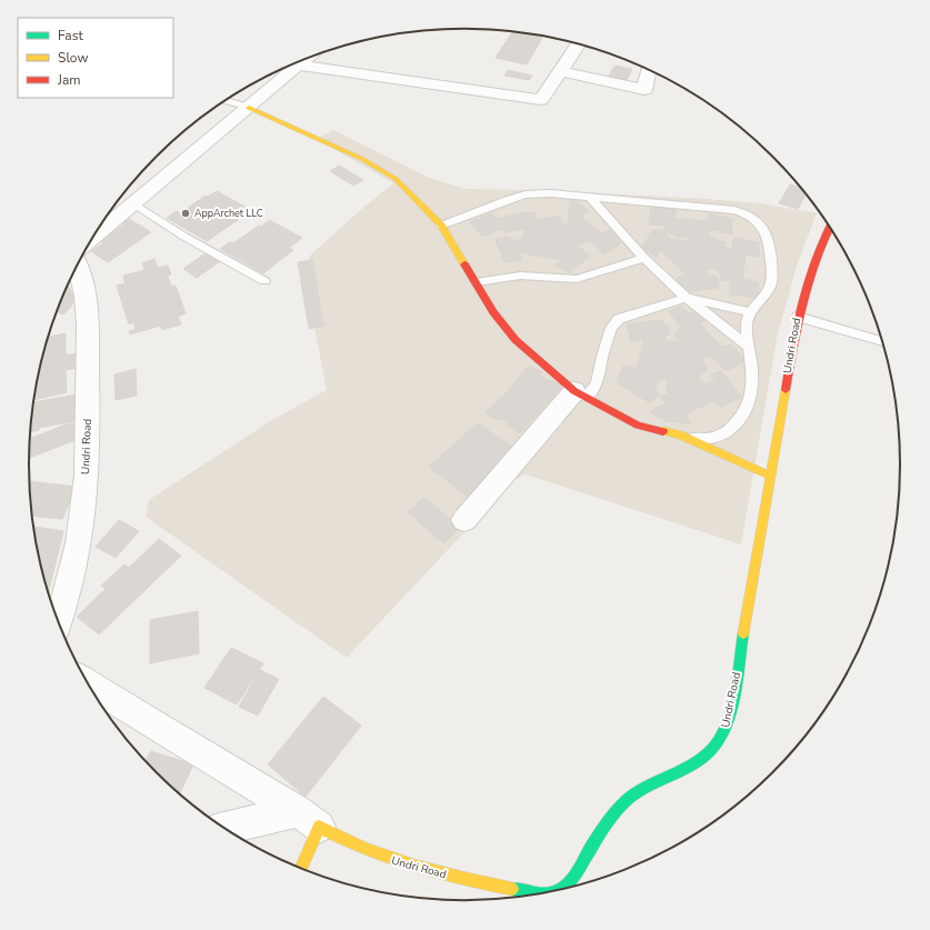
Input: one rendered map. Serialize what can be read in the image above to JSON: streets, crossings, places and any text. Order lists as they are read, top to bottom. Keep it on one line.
{"streets":{"street":["Undri Road"]},"places":["AppArchet LLC"],"legend":["Fast","Slow","Jam"]}
